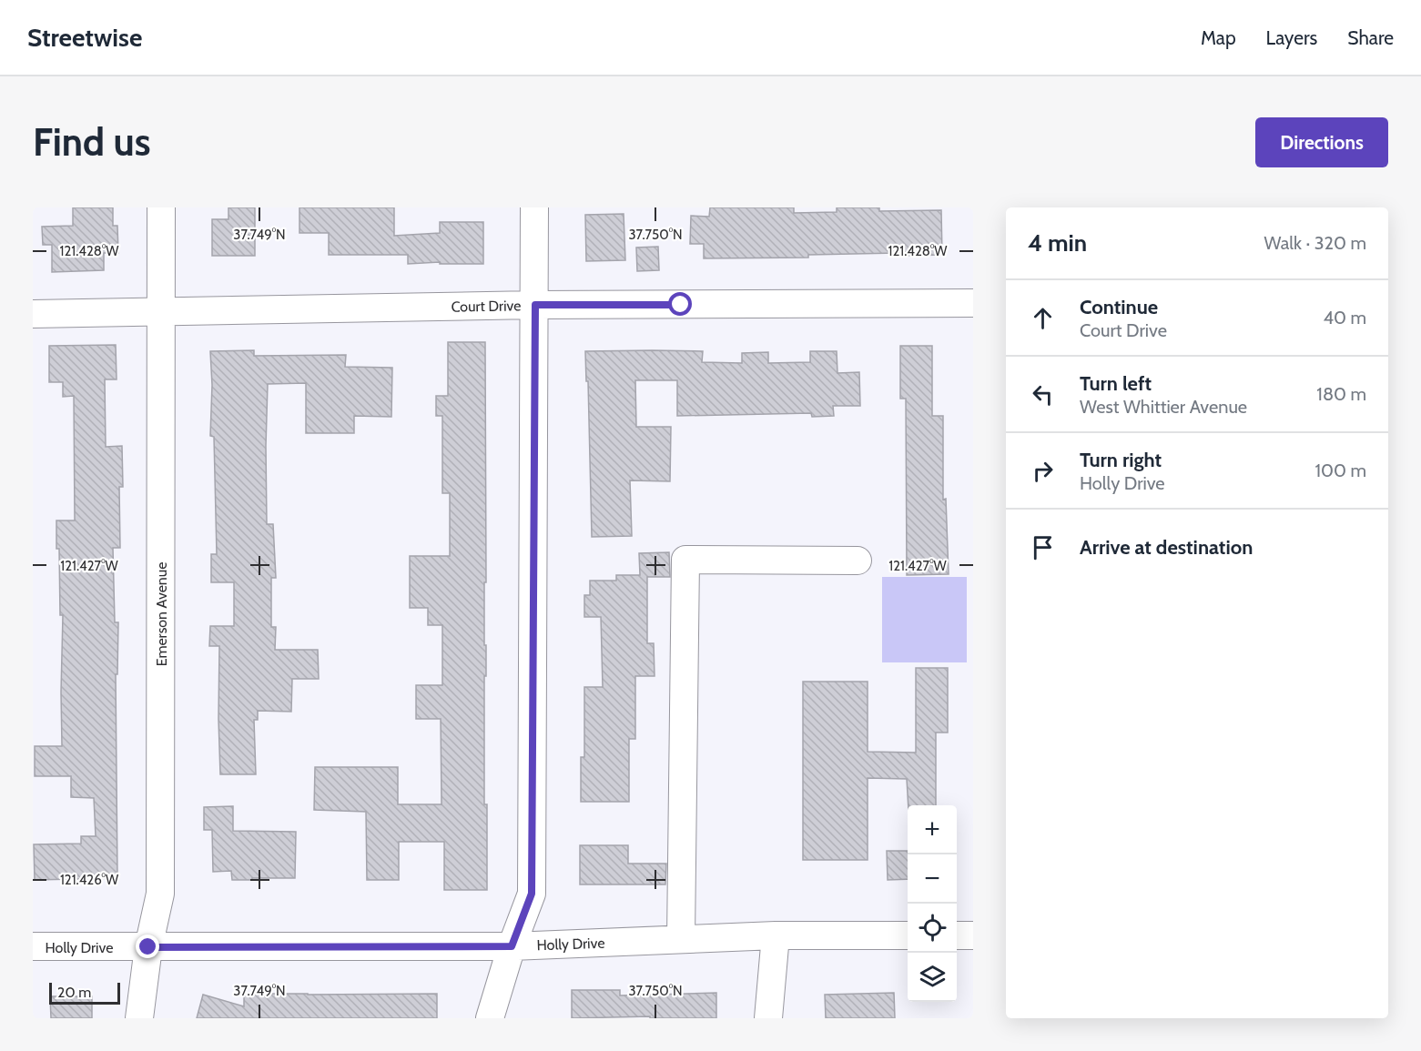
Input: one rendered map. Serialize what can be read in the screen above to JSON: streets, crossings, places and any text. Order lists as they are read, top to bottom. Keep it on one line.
{"streets":{"street":["Court Drive","Emerson Avenue","Holly Drive"]},"crossings":[["Court Drive","Emerson Avenue"],["Emerson Avenue","Holly Drive"]],"scale_bar":"20 m","page":{"header":"Streetwise","nav":["Map","Layers","Share"],"buttons":"Directions","title":"Find us","heading":["4 min","Walk · 320 m"],"list":[["Continue","Court Drive","40 m"],["Turn left","West Whittier Avenue","180 m"],["Turn right","Holly Drive","100 m"],"Arrive at destination"],"map_buttons":["+","−"],"scale":"20 m"},"coordinates":["37.749°N","37.750°N","121.428°W","121.427°W","121.426°W"]}
